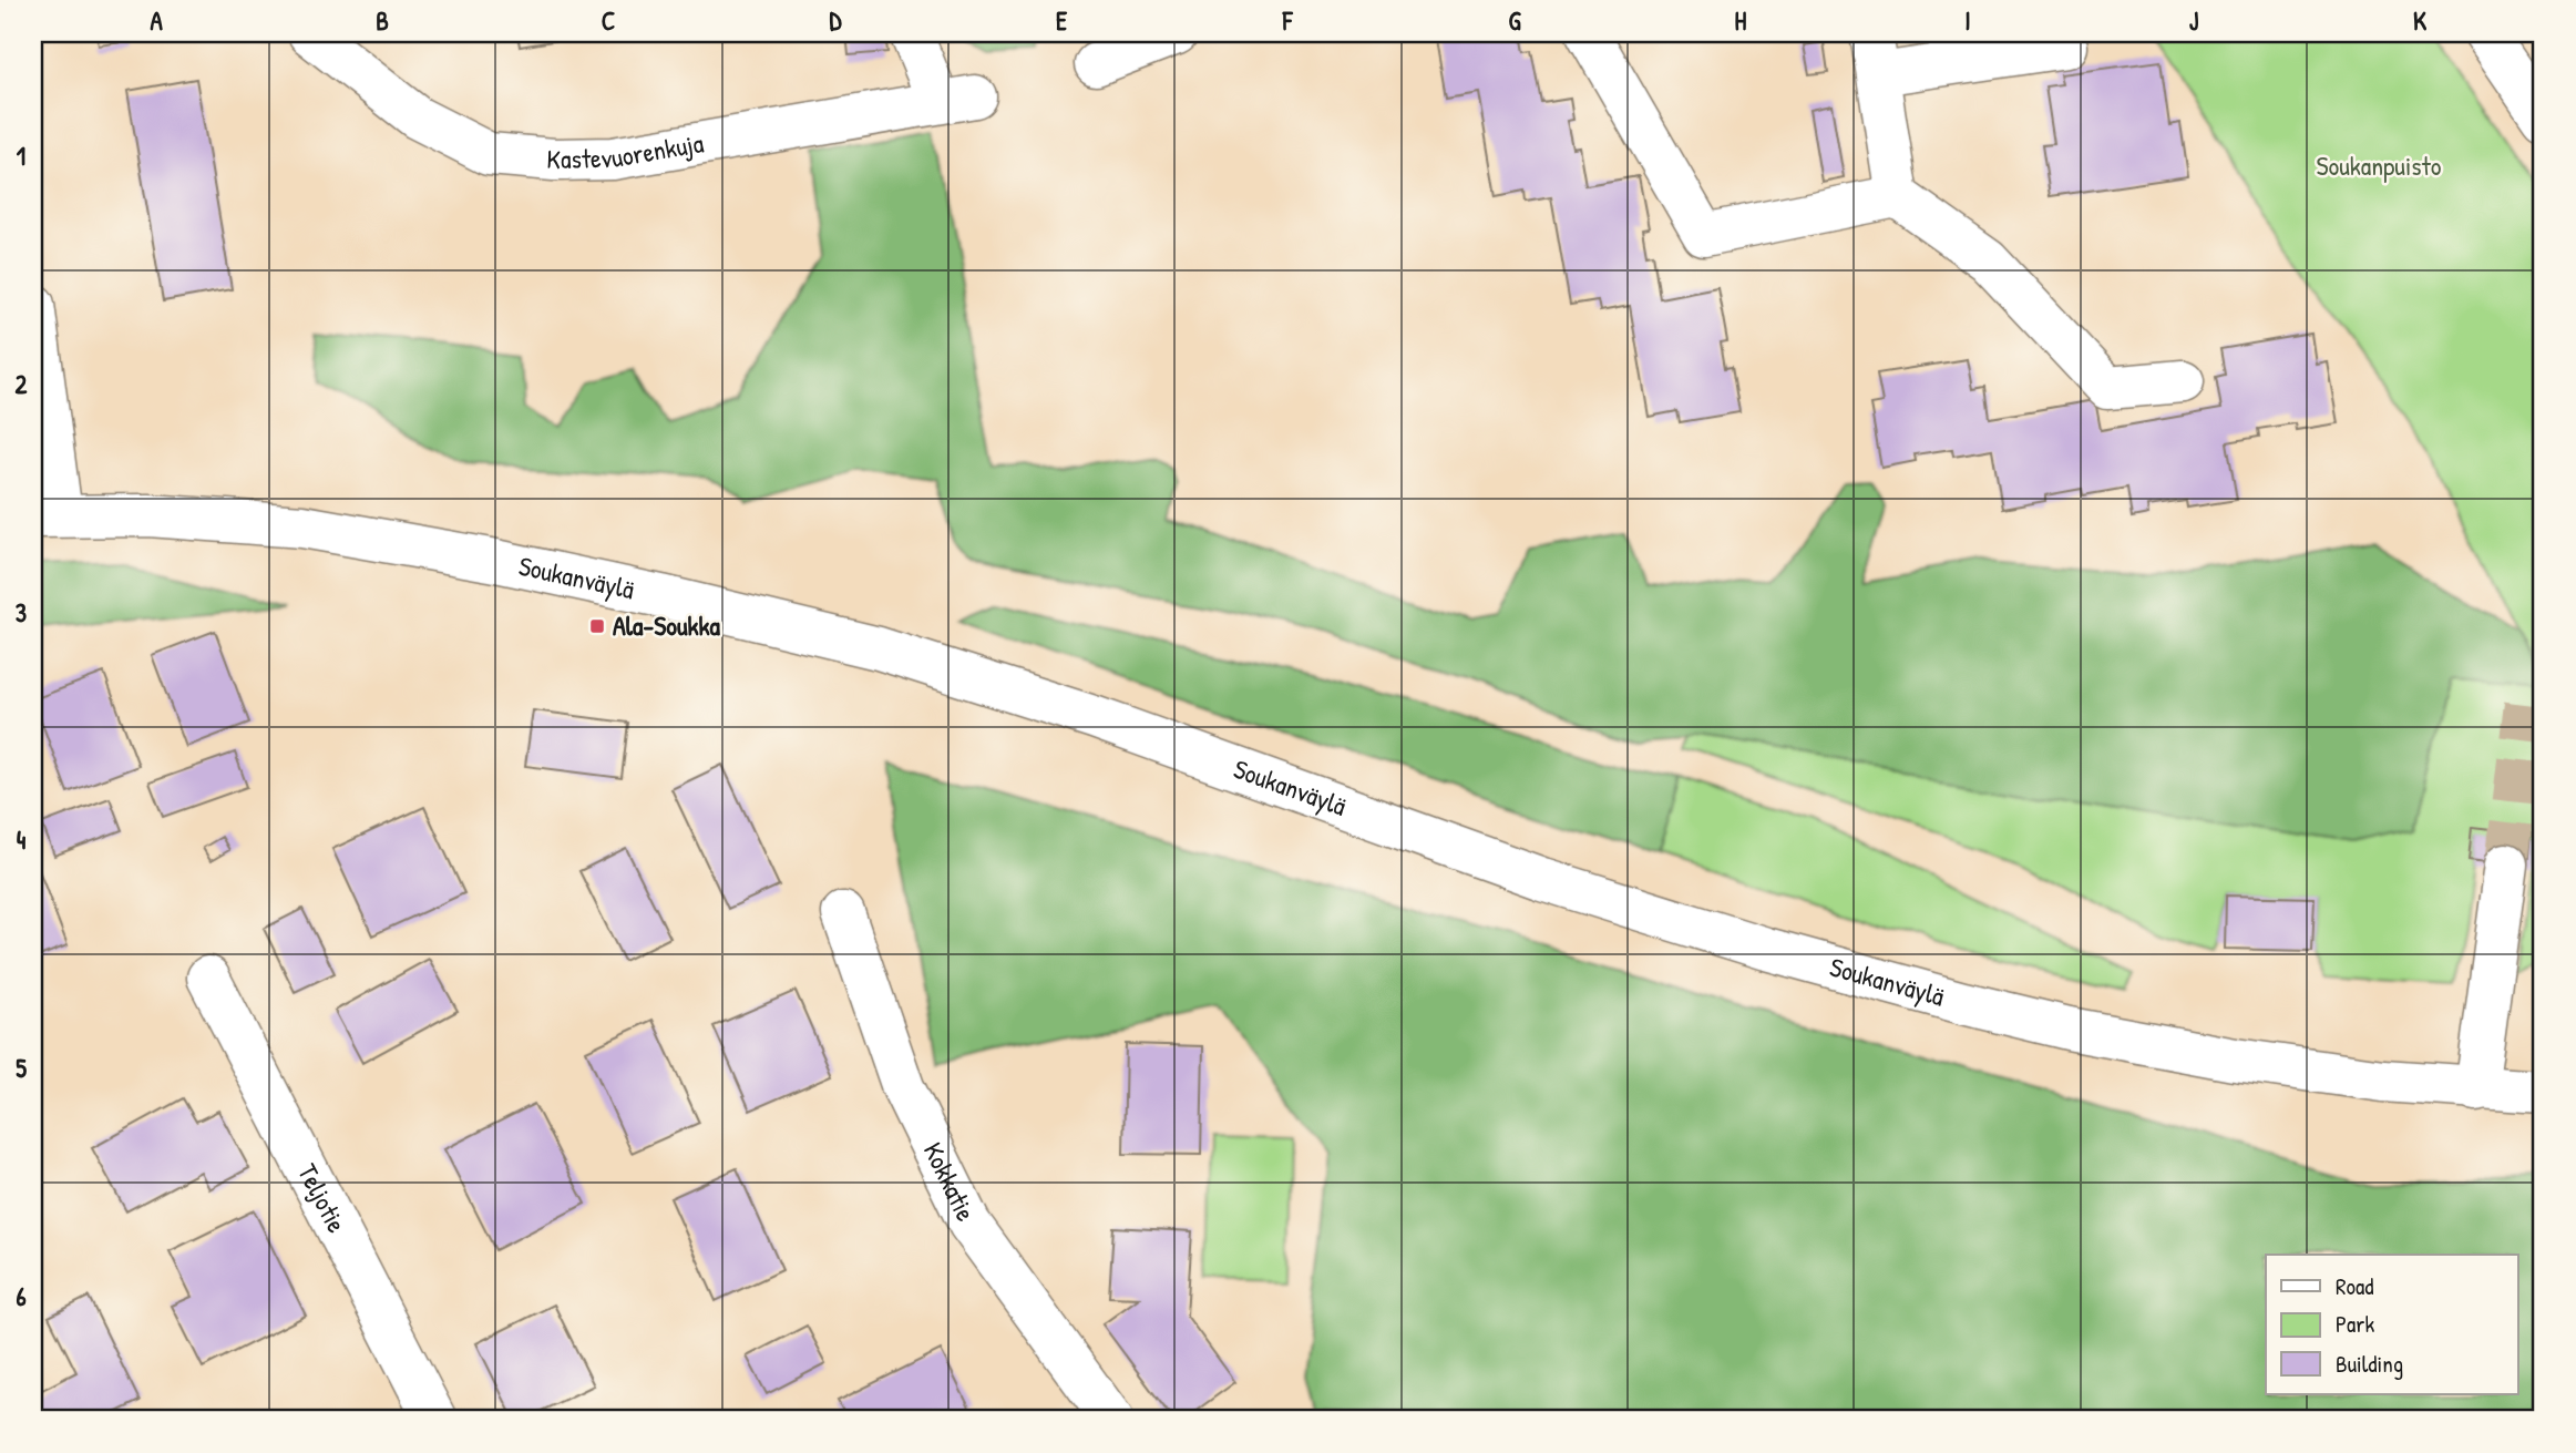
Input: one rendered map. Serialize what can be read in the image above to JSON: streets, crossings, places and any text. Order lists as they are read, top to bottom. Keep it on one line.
{"streets":{"main road":["Kastevuorenkuja","Soukanväylä","Kokkatie","Teljotie"]},"parks":["Soukanpuisto"],"places":{"transit":["Ala-Soukka"]},"legend":["Road","Park","Building"],"grid":{"columns":["A","B","C","D","E","F","G","H","I","J","K"],"rows":["1","2","3","4","5","6"]}}
